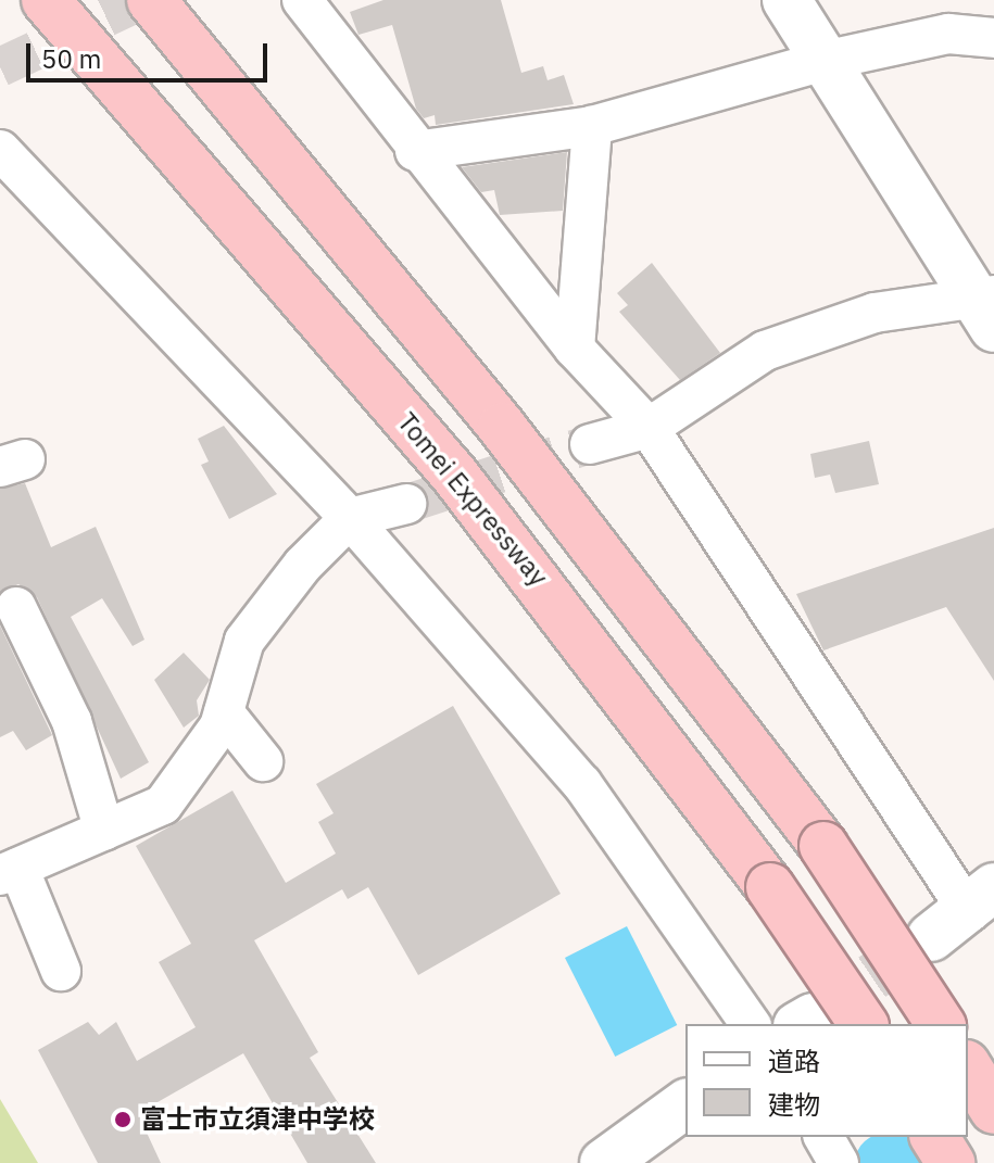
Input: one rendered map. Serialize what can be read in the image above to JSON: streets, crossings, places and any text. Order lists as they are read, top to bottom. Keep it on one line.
{"streets":{"highway":["Tomei Expressway"]},"places":["富士市立須津中学校"],"legend":["道路","建物"],"scale_bar":"50 m"}
